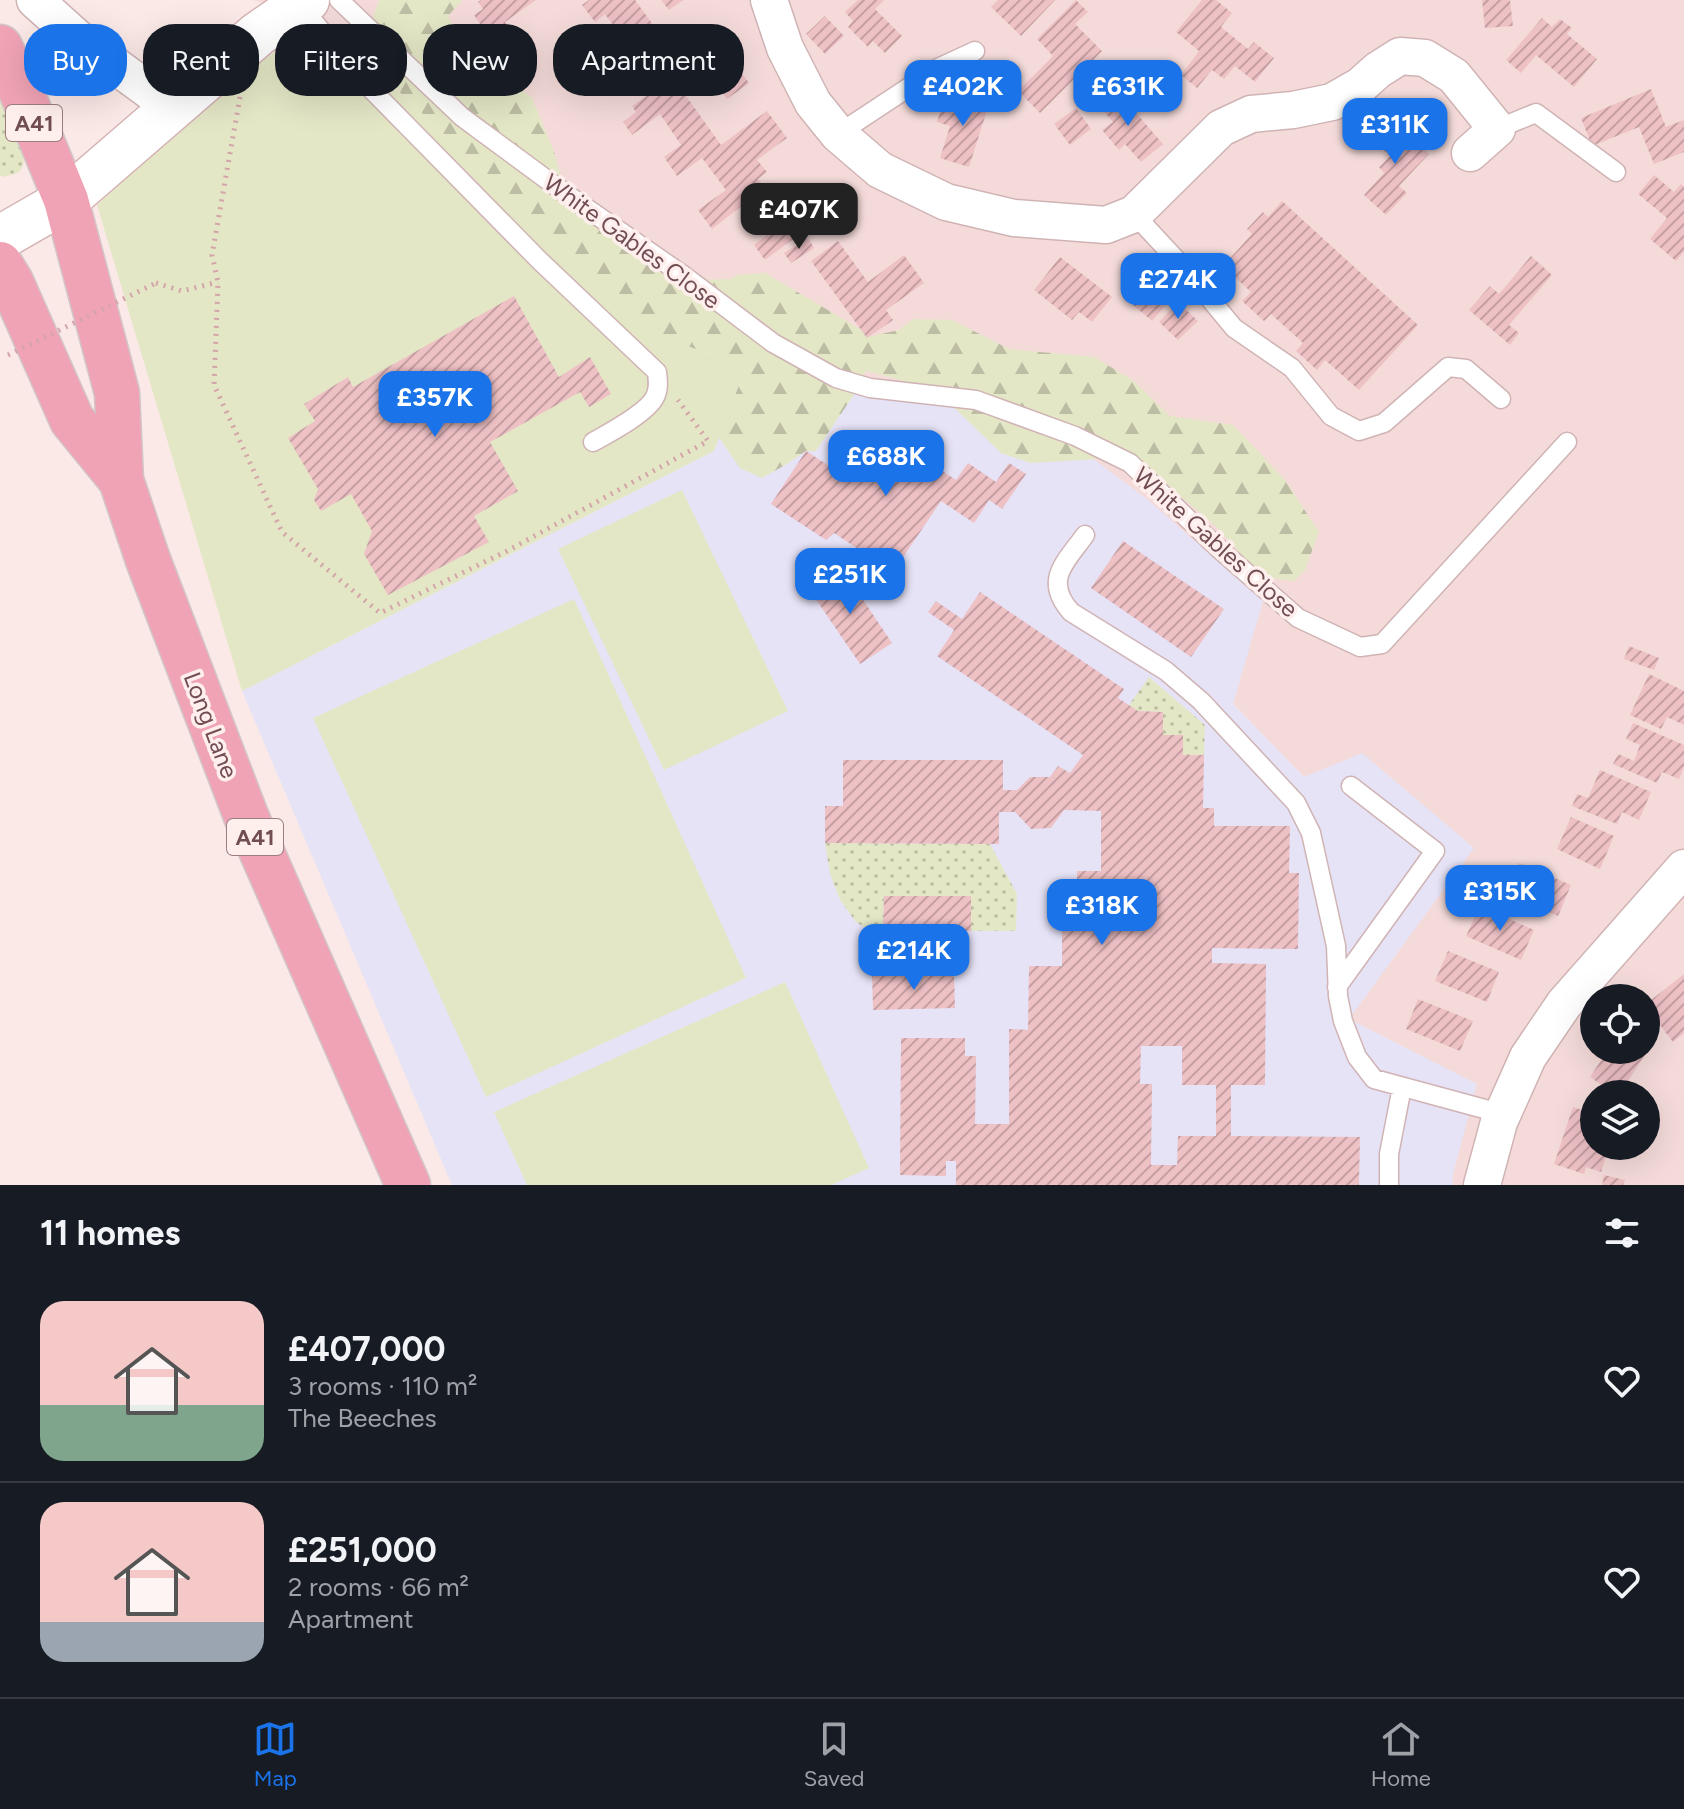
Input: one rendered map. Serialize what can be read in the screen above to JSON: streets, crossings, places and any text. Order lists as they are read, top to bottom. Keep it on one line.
{"streets":{"highway":["A41","Long Lane"],"lane":["White Gables Close"]},"page":{"chip":["Buy","Rent","Filters","New","Apartment"],"price":["£402K","£631K","£311K","£407K","£274K","£357K","£688K","£251K","£315K","£318K","£214K"],"heading":"11 homes","list":[{"name":"£407,000","note":"3 rooms · 110 m² · The Beeches"},{"name":"£251,000","note":"2 rooms · 66 m² · Apartment"}],"tabs":["Map","Saved","Home"]}}
